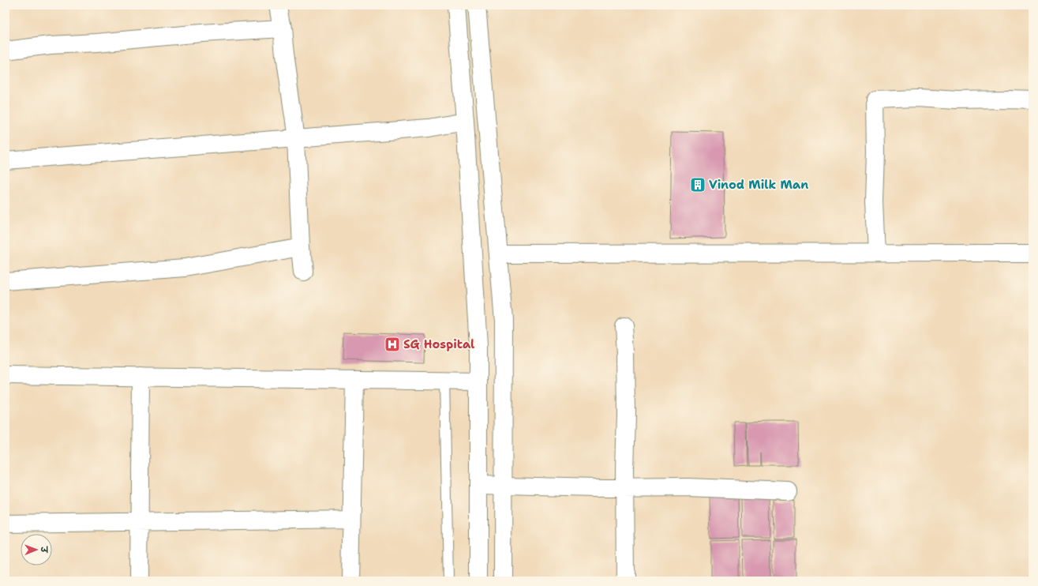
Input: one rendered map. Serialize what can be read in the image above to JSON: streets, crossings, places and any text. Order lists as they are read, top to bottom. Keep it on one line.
{"places":{"building":["Vinod Milk Man"],"hospital":["SG Hospital"]},"north":"right"}
